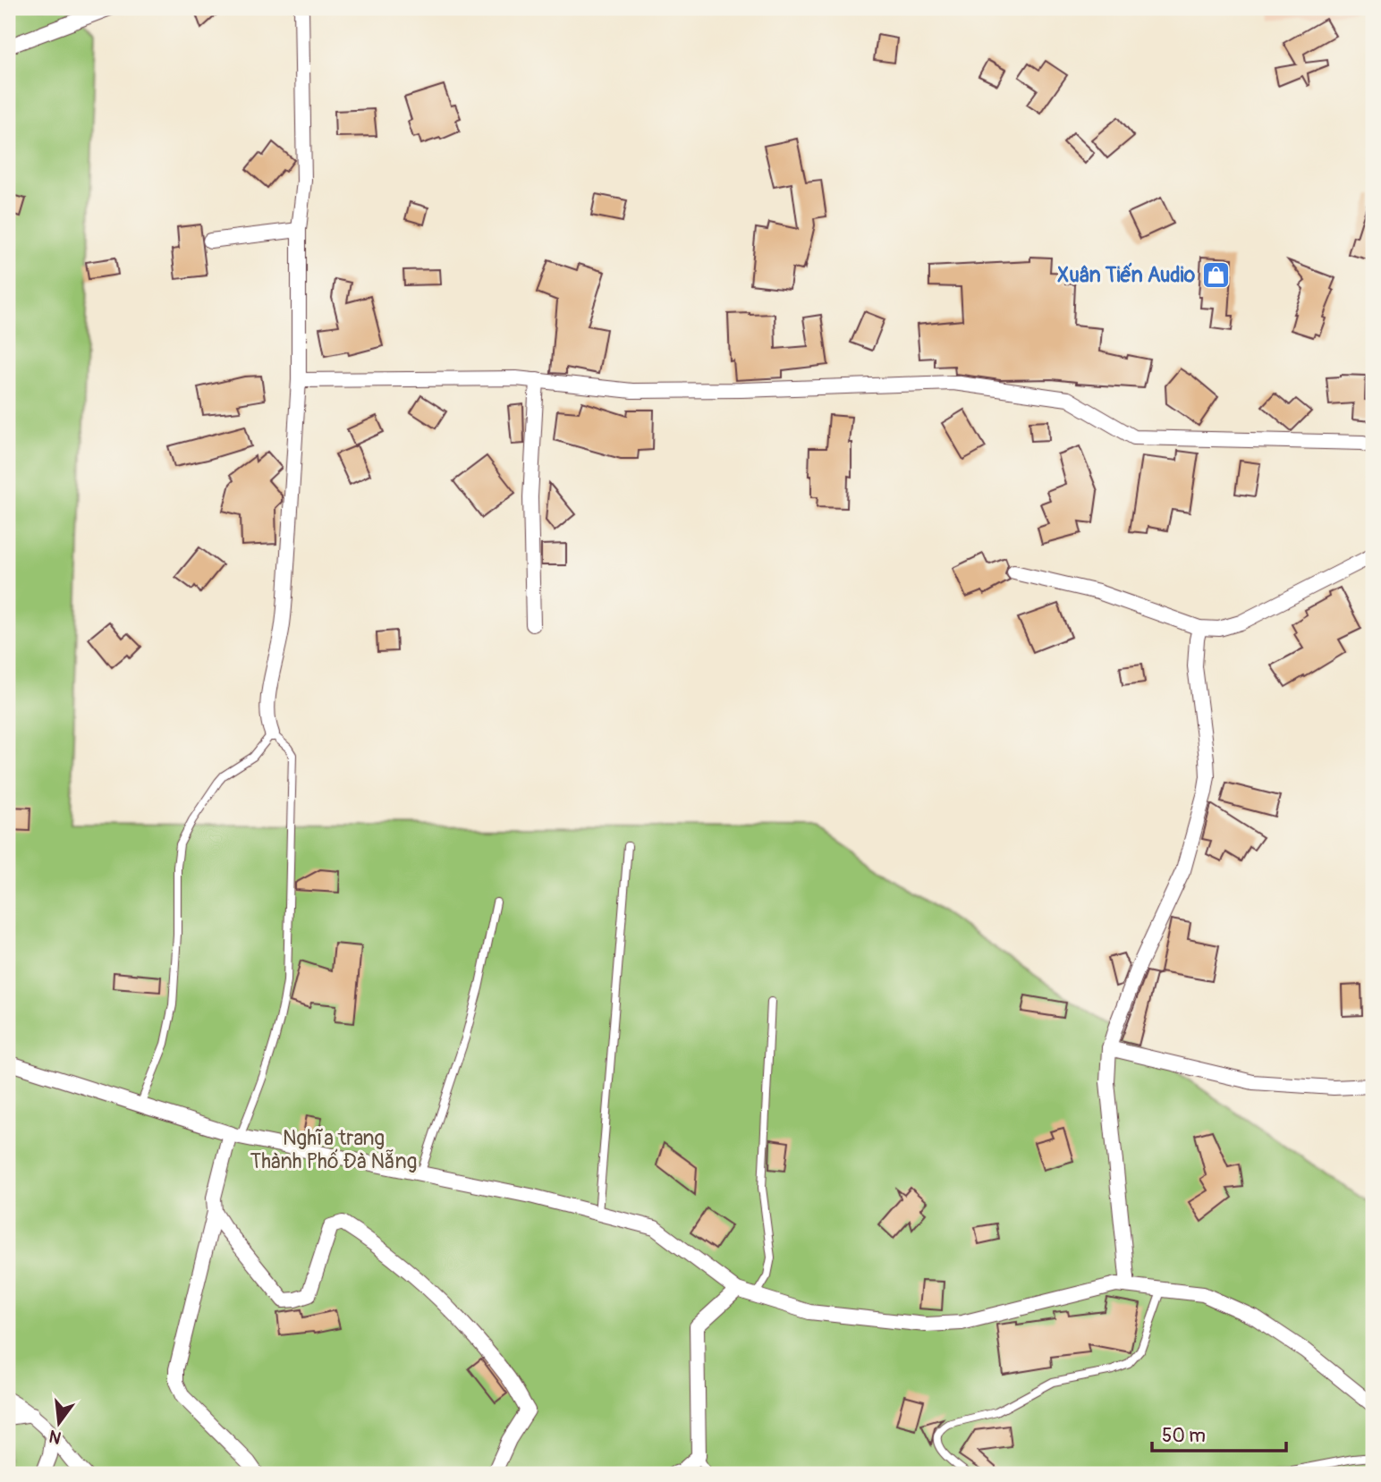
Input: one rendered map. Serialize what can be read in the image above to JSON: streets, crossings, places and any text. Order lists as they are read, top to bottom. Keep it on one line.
{"parks":["Nghĩa trang Thành Phố Đà Nẵng"],"places":{"shop":["Xuân Tiến Audio"]},"scale_bar":"50 m","north":"bottom"}
